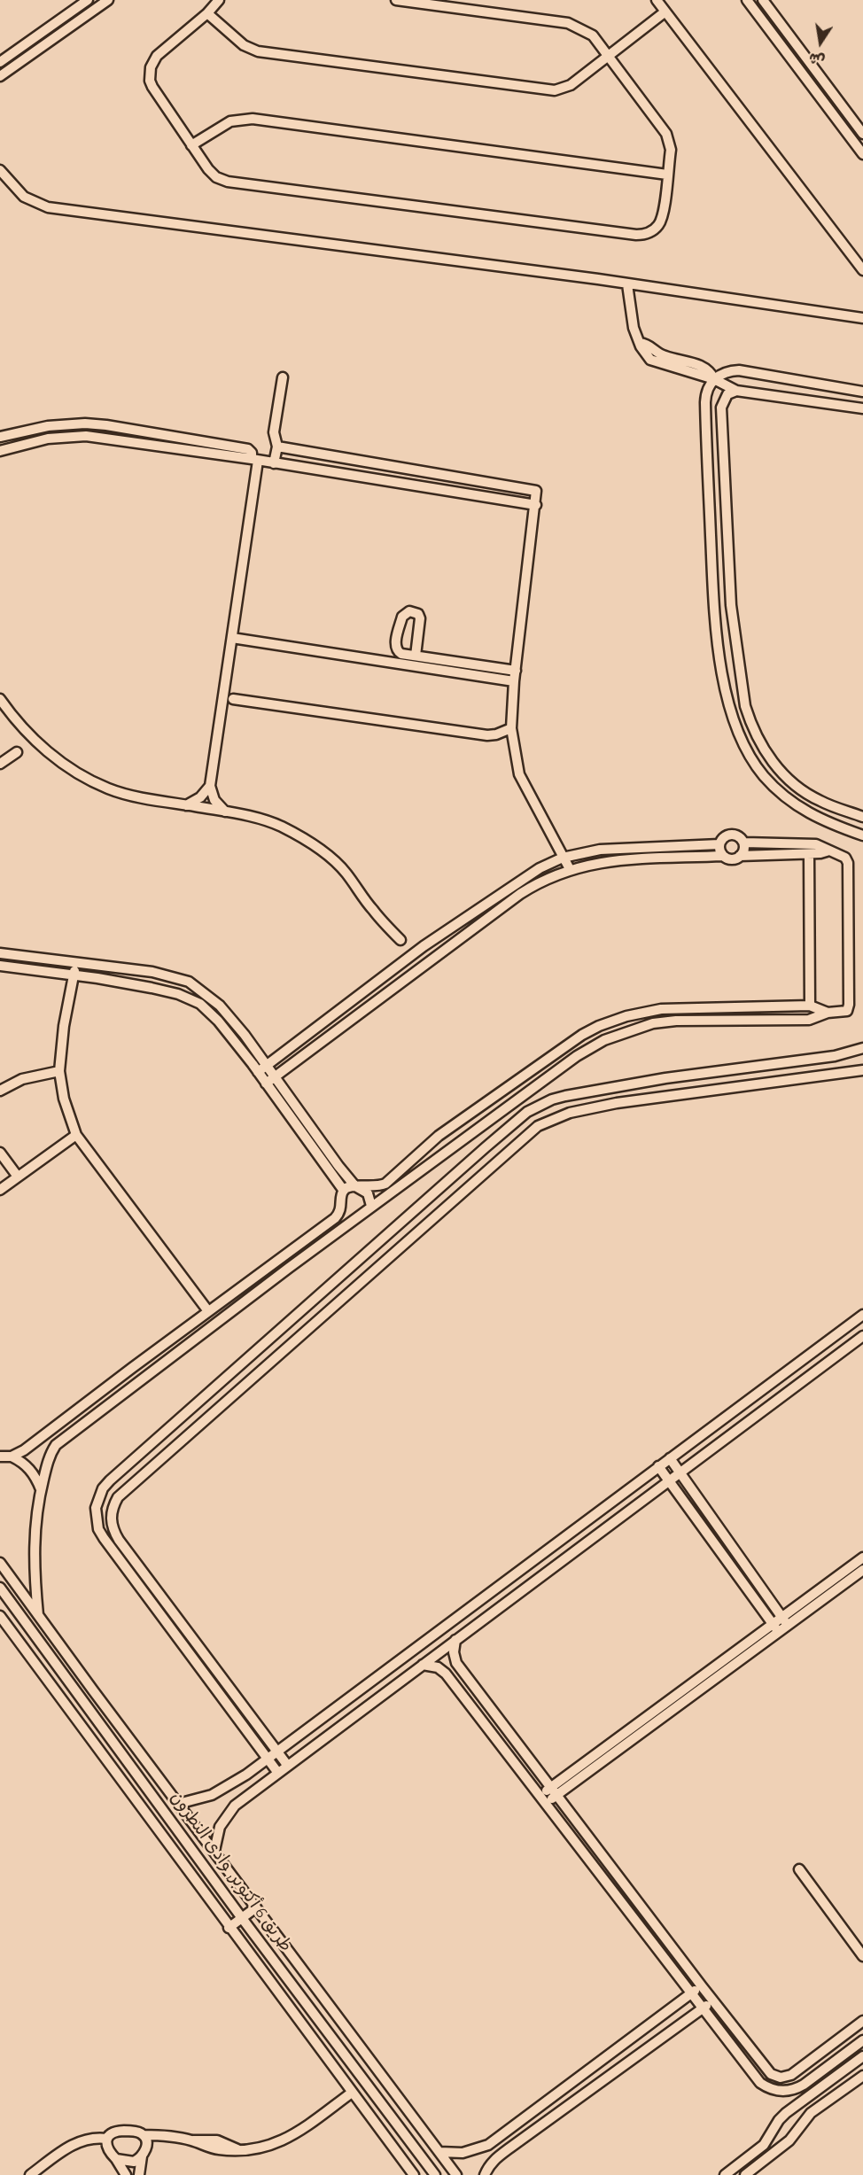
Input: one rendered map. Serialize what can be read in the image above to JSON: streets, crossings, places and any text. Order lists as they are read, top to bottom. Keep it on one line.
{"streets":{"street":["طريق 6 أكتوبر, وادى النطرون"]},"north":"bottom"}
